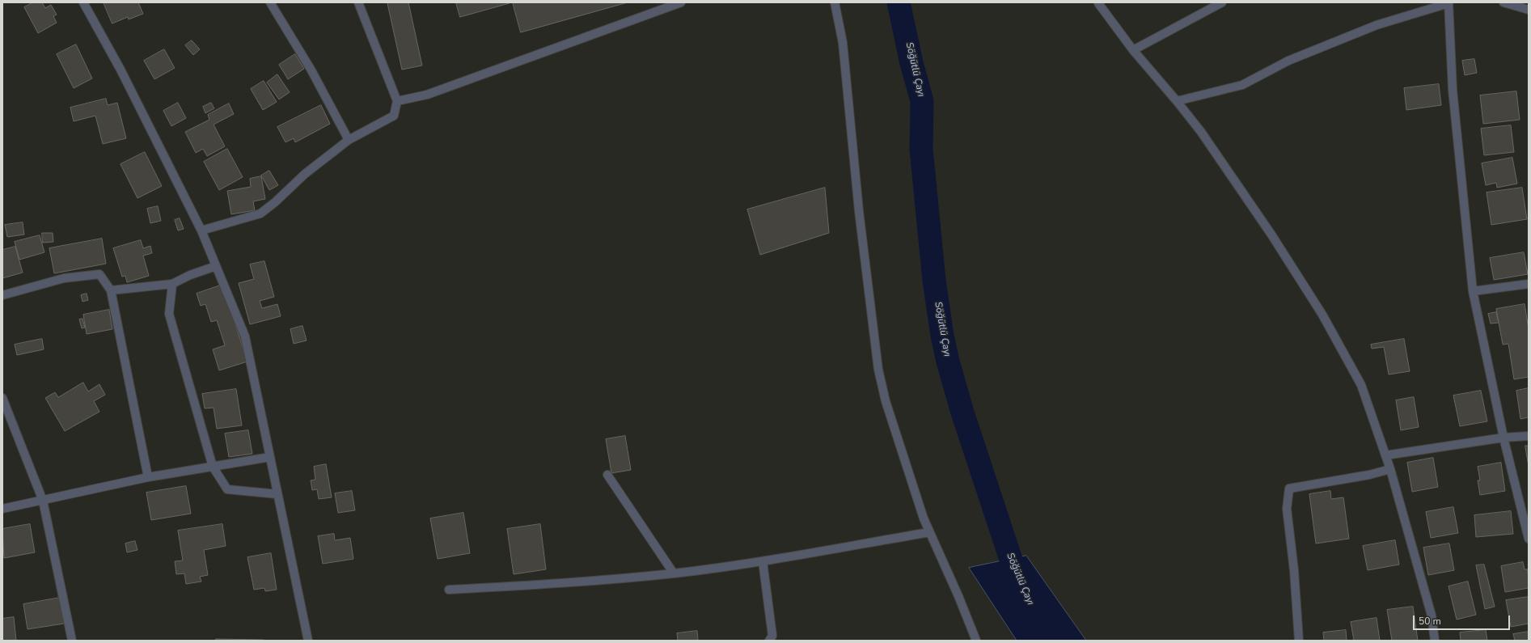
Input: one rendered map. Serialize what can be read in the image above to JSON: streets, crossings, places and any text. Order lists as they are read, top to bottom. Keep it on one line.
{"water":["Söğütlü Çayı"],"scale_bar":"50 m"}
